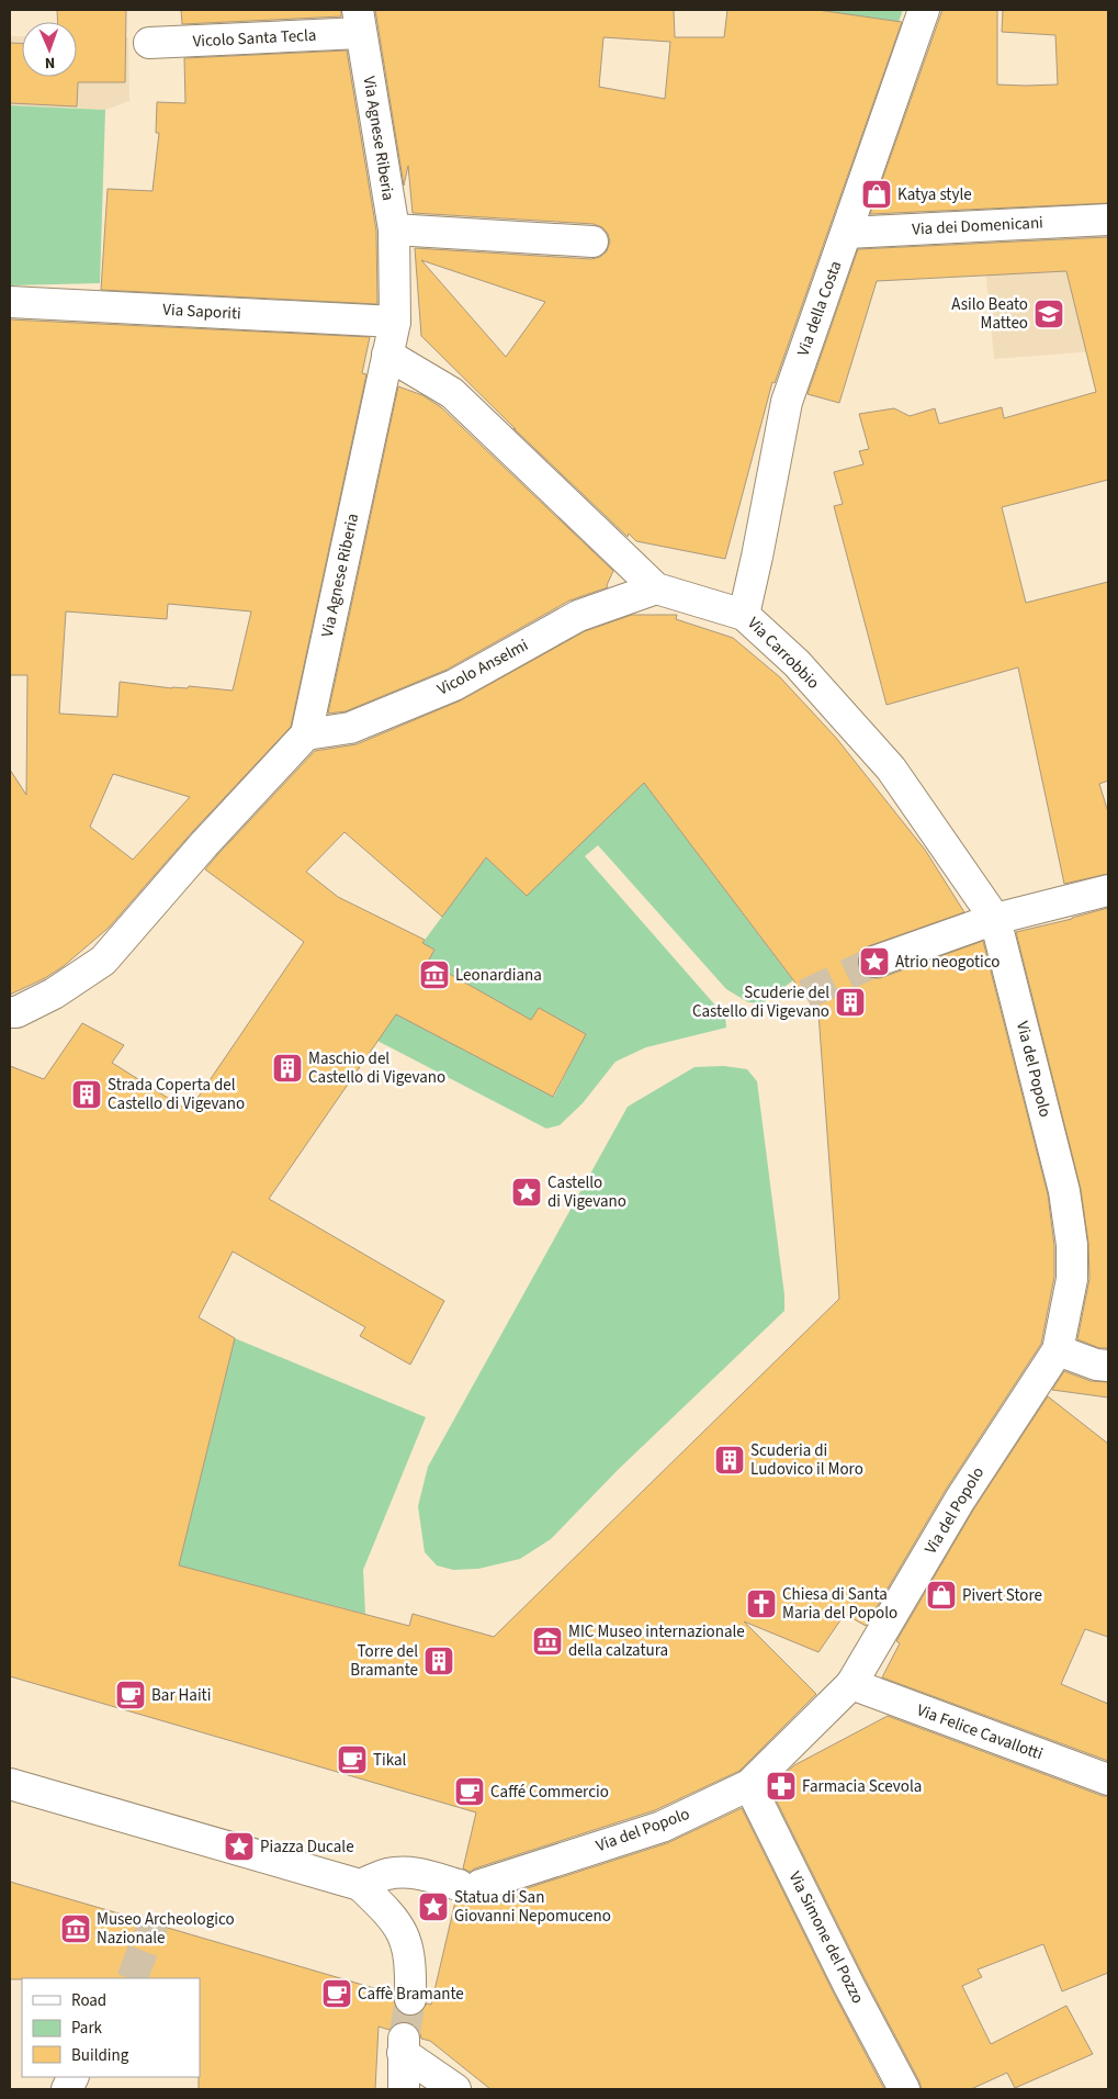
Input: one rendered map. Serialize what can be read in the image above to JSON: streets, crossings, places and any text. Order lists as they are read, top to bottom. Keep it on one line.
{"streets":{"street":["Vicolo Santa Tecla","Via Agnese Riberia","Via dei Domenicani","Via della Costa","Via Saporiti","Via Carrobbio","Vicolo Anselmi","Via del Popolo","Via Felice Cavallotti","Via Simone del Pozzo"]},"crossings":[["Vicolo Santa Tecla","Via Agnese Riberia"],["Via Agnese Riberia","Via Saporiti"],["Via Agnese Riberia","Via Carrobbio"],["Via Agnese Riberia","Vicolo Anselmi"],["Via dei Domenicani","Via della Costa"],["Via della Costa","Via Carrobbio"],["Via Carrobbio","Vicolo Anselmi"],["Via Carrobbio","Via del Popolo"],["Via del Popolo","Via Felice Cavallotti"],["Via del Popolo","Via Simone del Pozzo"]],"places":{"shop":["Katya style","Pivert Store"],"school or university":["Asilo Beato Matteo"],"place":["Atrio neogotico","Castello di Vigevano","Piazza Ducale","Statua di San Giovanni Nepomuceno"],"museum":["Leonardiana","MIC Museo internazionale della calzatura","Museo Archeologico Nazionale"],"building":["Scuderie del Castello di Vigevano","Maschio del Castello di Vigevano","Strada Coperta del Castello di Vigevano","Scuderia di Ludovico il Moro","Torre del Bramante"],"church":["Chiesa di Santa Maria del Popolo"],"cafe":["Bar Haiti","Tikal","Caffé Commercio","Caffè Bramante"],"pharmacy":["Farmacia Scevola"]},"legend":["Road","Park","Building"],"north":"bottom"}
